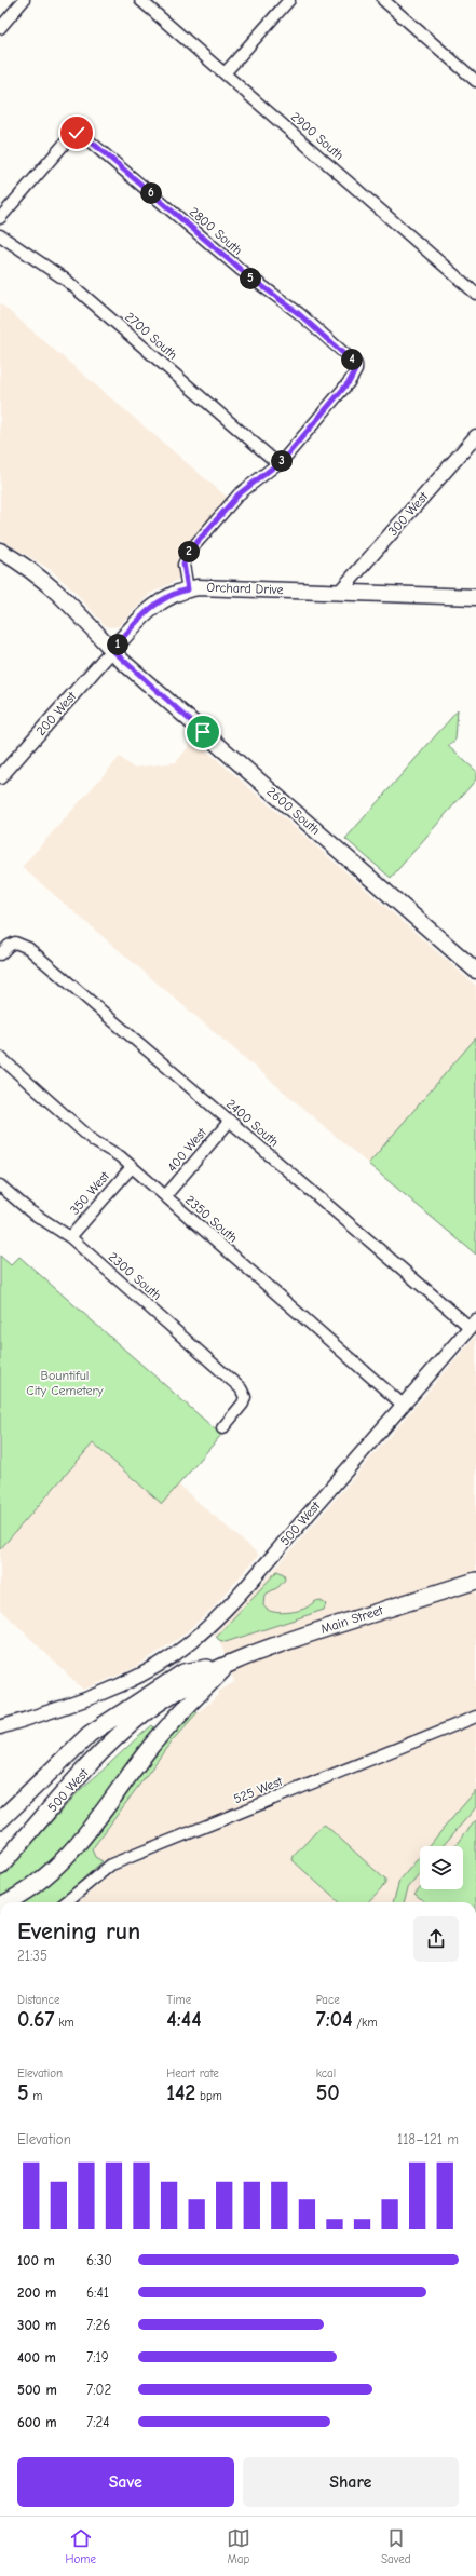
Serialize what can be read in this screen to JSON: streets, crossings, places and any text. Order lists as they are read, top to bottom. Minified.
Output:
{"streets":{"main road":["Orchard Drive","2600 South","500 West","Main Street"],"street":["2900 South","2800 South","2700 South","300 West","200 West","2400 South","400 West","350 West","2350 South","2300 South","525 West"]},"crossings":[["2800 South","2700 South"],["300 West","Orchard Drive"],["Orchard Drive","200 West"],["Orchard Drive","2600 South"],["200 West","2600 South"],["2400 South","400 West"],["2400 South","500 West"],["400 West","2350 South"],["350 West","2350 South"],["350 West","2300 South"],["2350 South","500 West"],["500 West","Main Street"]],"parks":["Bountiful City Cemetery"],"page":{"pins":["6","5","4","3","2","1"],"heading":["Evening run","21:35"],"stats":[["Distance","0.67 km"],["Time","4:44"],["Pace","7:04 /km"],["Elevation","5 m"],["Heart rate","142 bpm"],["kcal","50"]],"chart":["Elevation","118–121 m"],"list":[{"name":"100 m","note":"6:30"},{"name":"200 m","note":"6:41"},{"name":"300 m","note":"7:26"},{"name":"400 m","note":"7:19"},{"name":"500 m","note":"7:02"},{"name":"600 m","note":"7:24"}],"buttons":["Save","Share"],"tabs":["Home","Map","Saved"]}}
